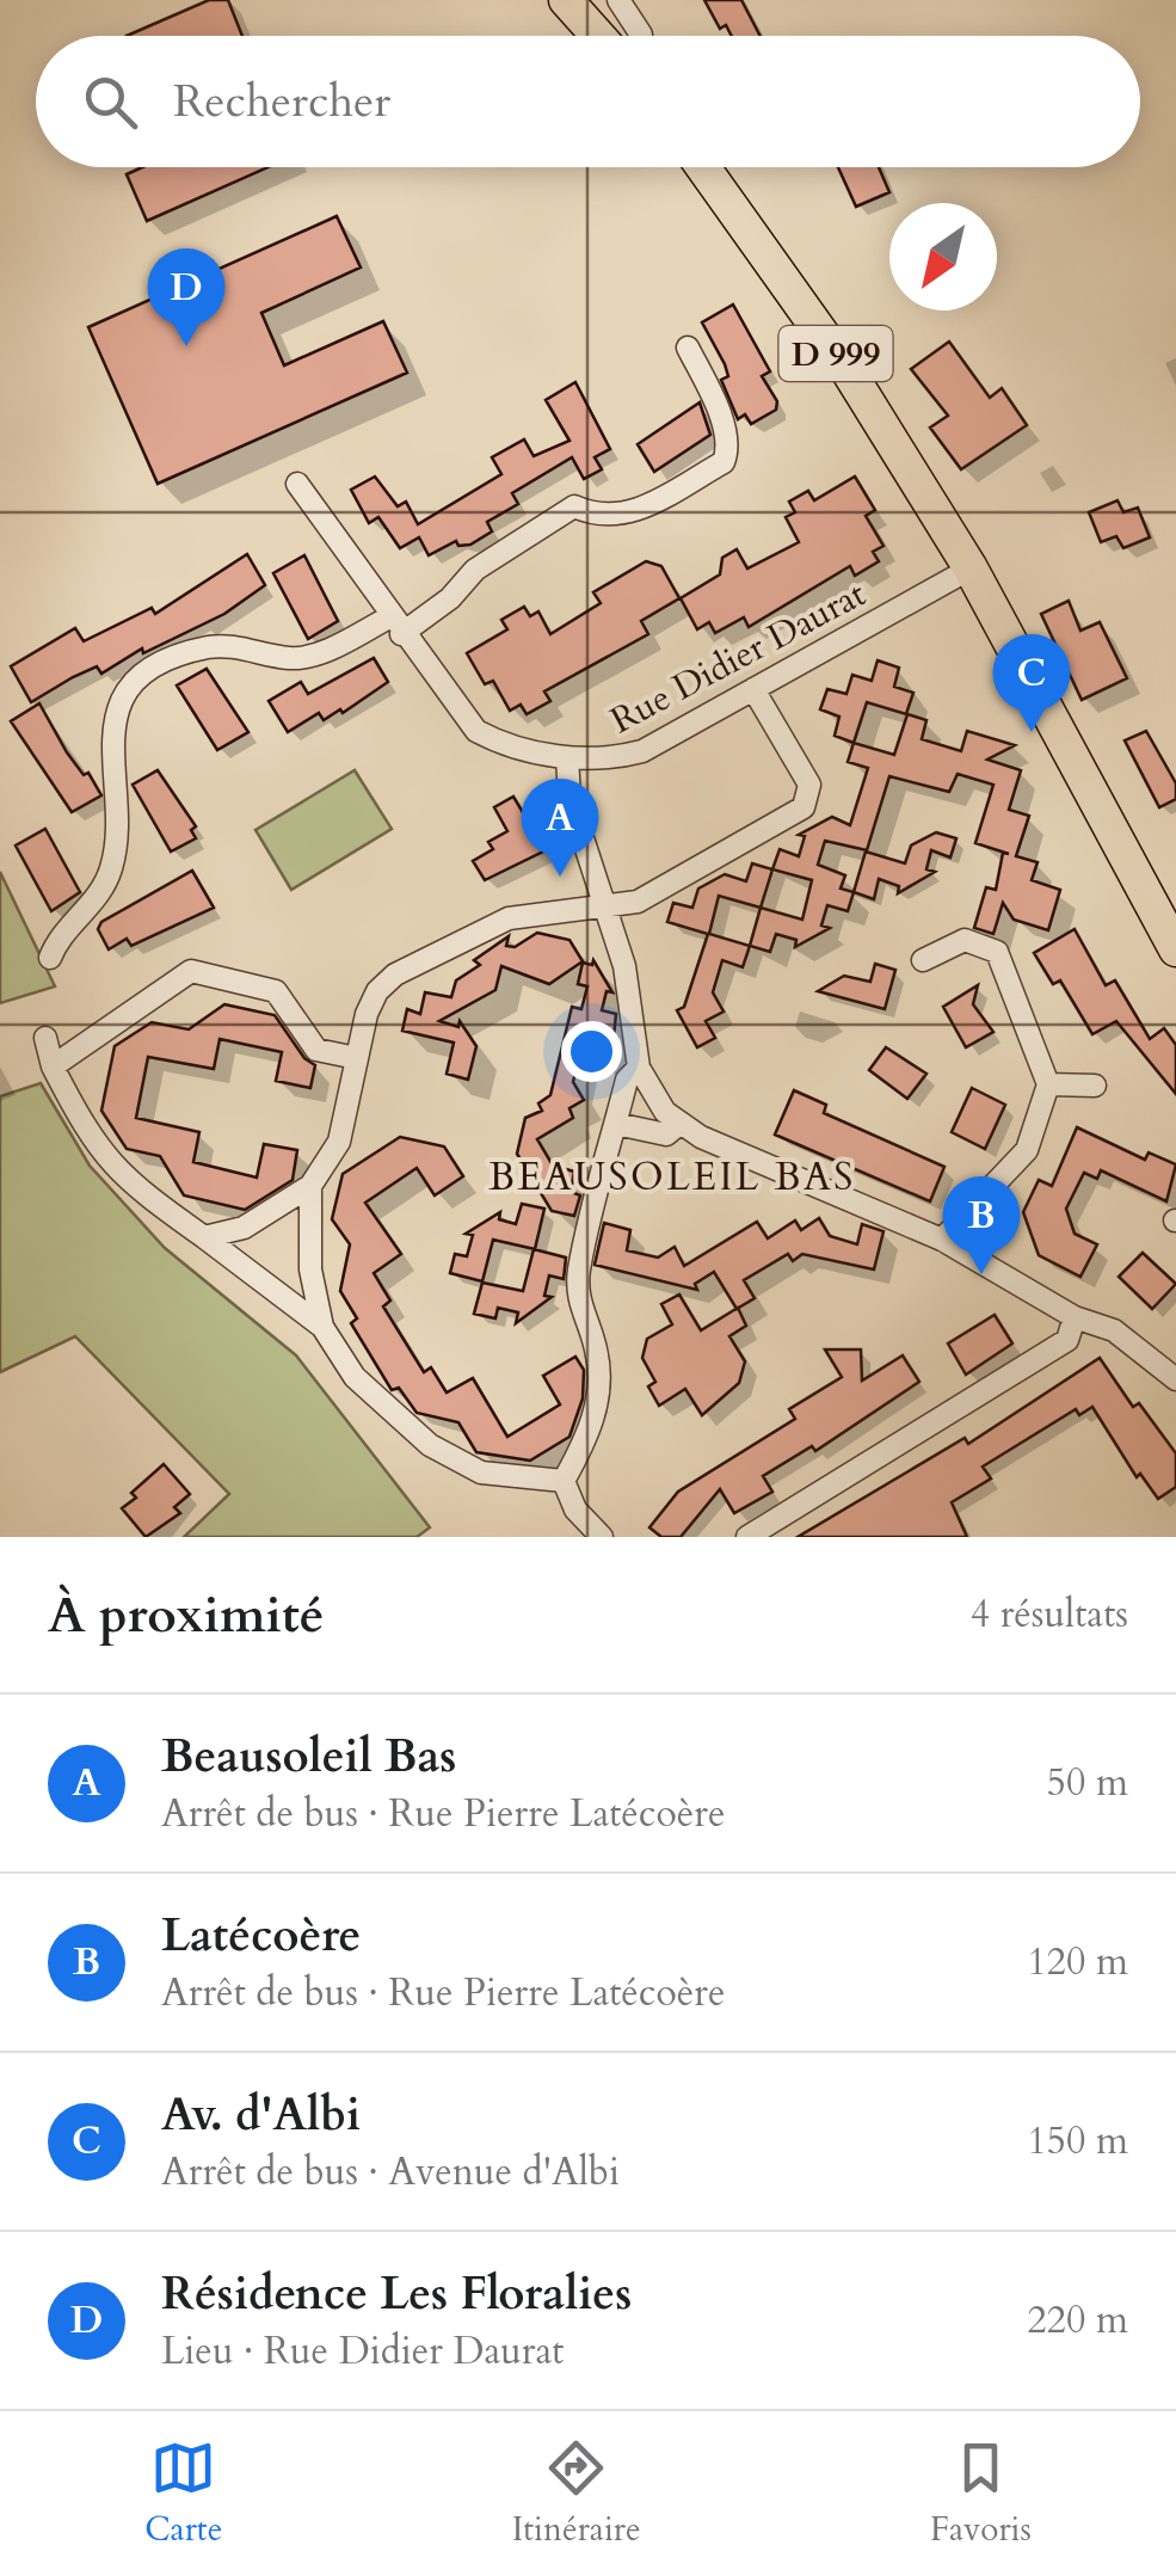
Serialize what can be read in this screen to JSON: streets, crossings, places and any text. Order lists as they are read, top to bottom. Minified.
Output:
{"streets":{"main road":["D 999"],"street":["Rue Didier Daurat"]},"crossings":[["D 999","Rue Didier Daurat"]],"districts":["BEAUSOLEIL BAS"],"north":"bottom left","page":{"search":"Rechercher","pins":["D","C","A","B"],"heading":["À proximité","4 résultats"],"list":[{"mark":"A","name":"Beausoleil Bas","note":"Arrêt de bus · Rue Pierre Latécoère","value":"50 m"},{"mark":"B","name":"Latécoère","note":"Arrêt de bus · Rue Pierre Latécoère","value":"120 m"},{"mark":"C","name":"Av. d'Albi","note":"Arrêt de bus · Avenue d'Albi","value":"150 m"},{"mark":"D","name":"Résidence Les Floralies","note":"Lieu · Rue Didier Daurat","value":"220 m"}],"nav":["Carte","Itinéraire","Favoris"]}}
